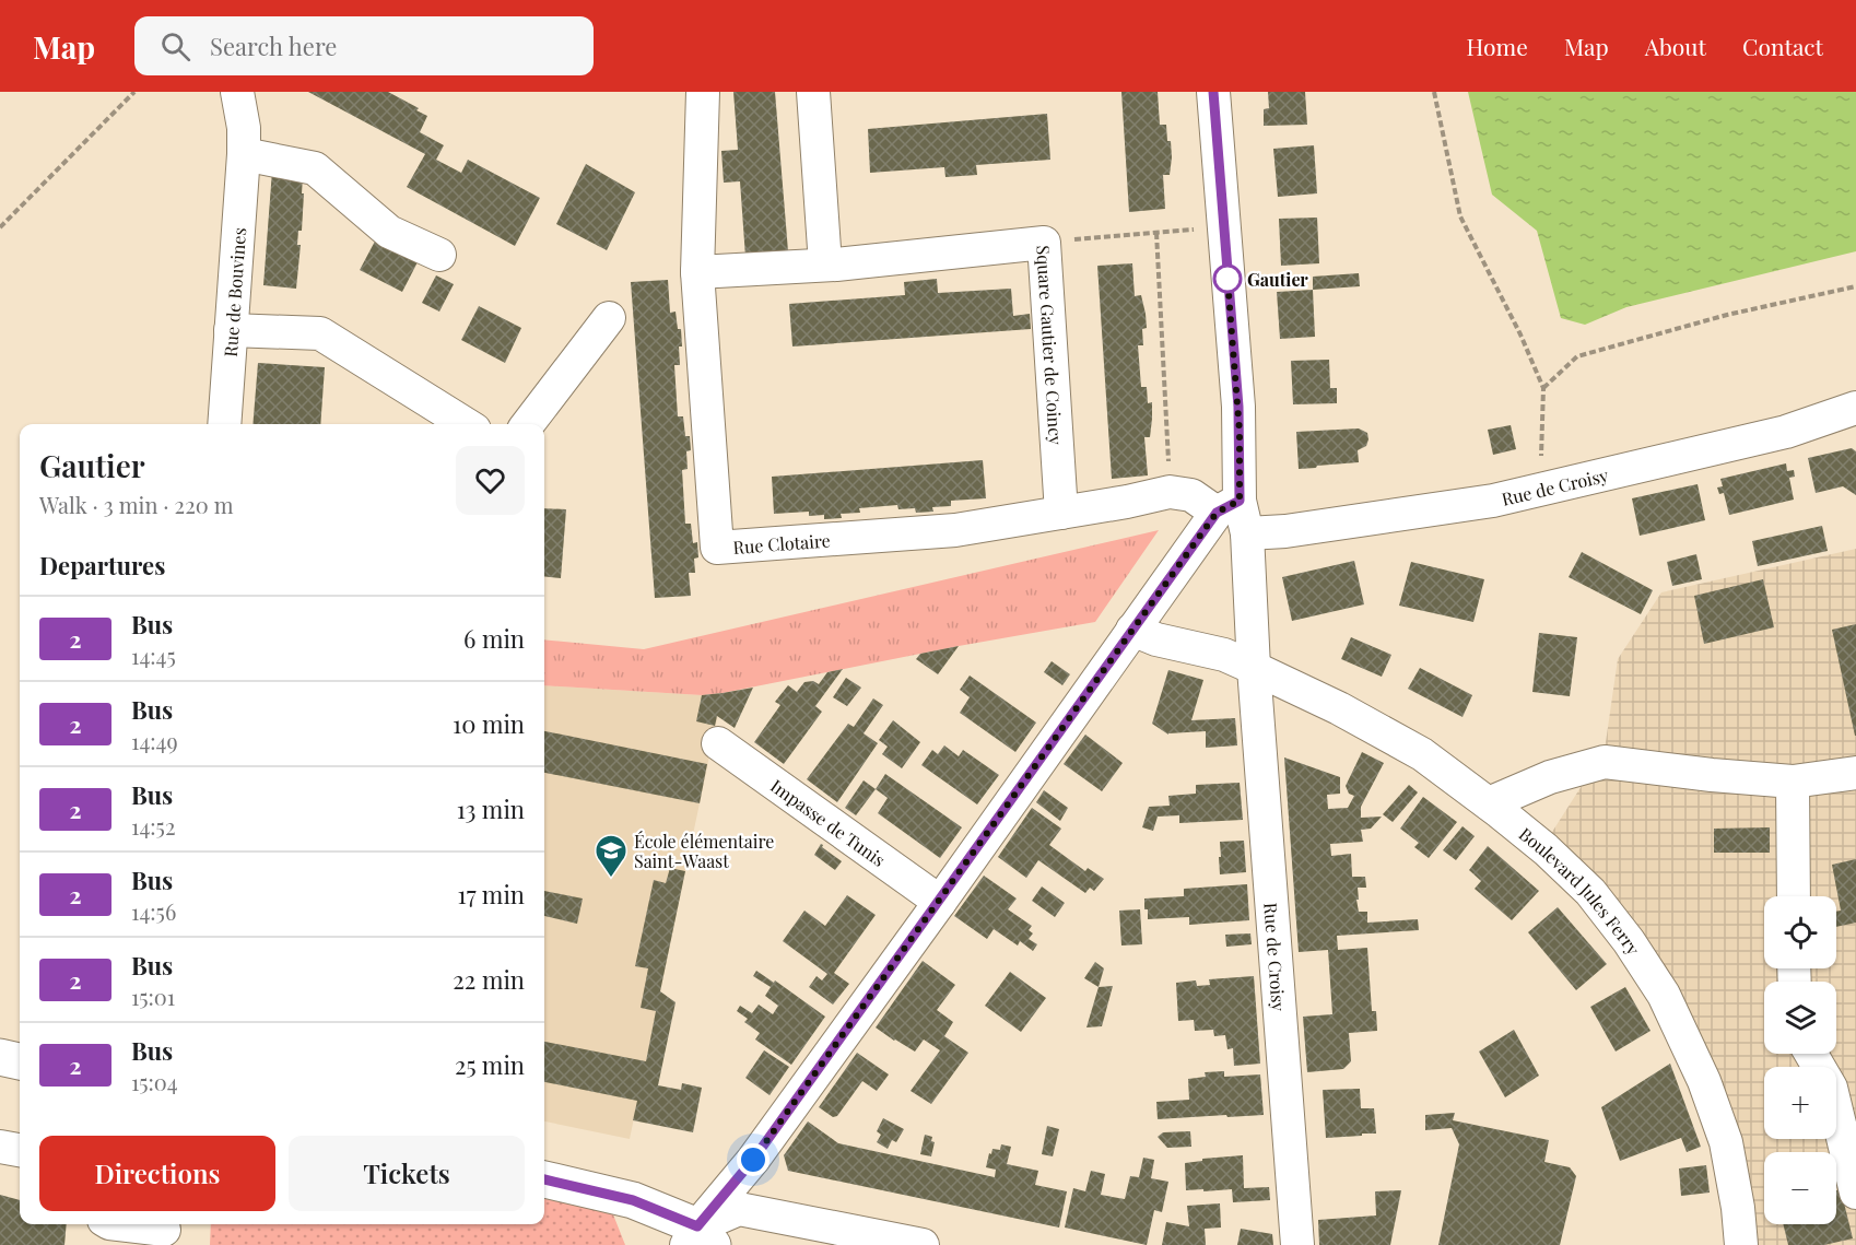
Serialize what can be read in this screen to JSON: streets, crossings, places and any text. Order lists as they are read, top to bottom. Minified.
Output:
{"streets":{"street":["Rue de Bouvines","Square Gautier de Coincy","Rue de Croisy","Rue Clotaire","Impasse de Tunis","Boulevard Jules Ferry"]},"crossings":[["Square Gautier de Coincy","Rue Clotaire"],["Rue de Croisy","Rue Clotaire"],["Rue de Croisy","Boulevard Jules Ferry"]],"places":{"other":["Gautier"],"school or university":["École élémentaire Saint-Waast"]},"lines":["bus line 2"],"page":{"header":"Map","search":"Search here","nav":["Home","Map","About","Contact"],"heading":[["Gautier","Walk · 3 min · 220 m"],"Departures"],"list":[{"mark":"2","name":"Bus","note":"14:45","value":"6 min"},{"mark":"2","name":"Bus","note":"14:49","value":"10 min"},{"mark":"2","name":"Bus","note":"14:52","value":"13 min"},{"mark":"2","name":"Bus","note":"14:56","value":"17 min"},{"mark":"2","name":"Bus","note":"15:01","value":"22 min"},{"mark":"2","name":"Bus","note":"15:04","value":"25 min"}],"map_buttons":["+","−"],"buttons":["Directions","Tickets"]}}
